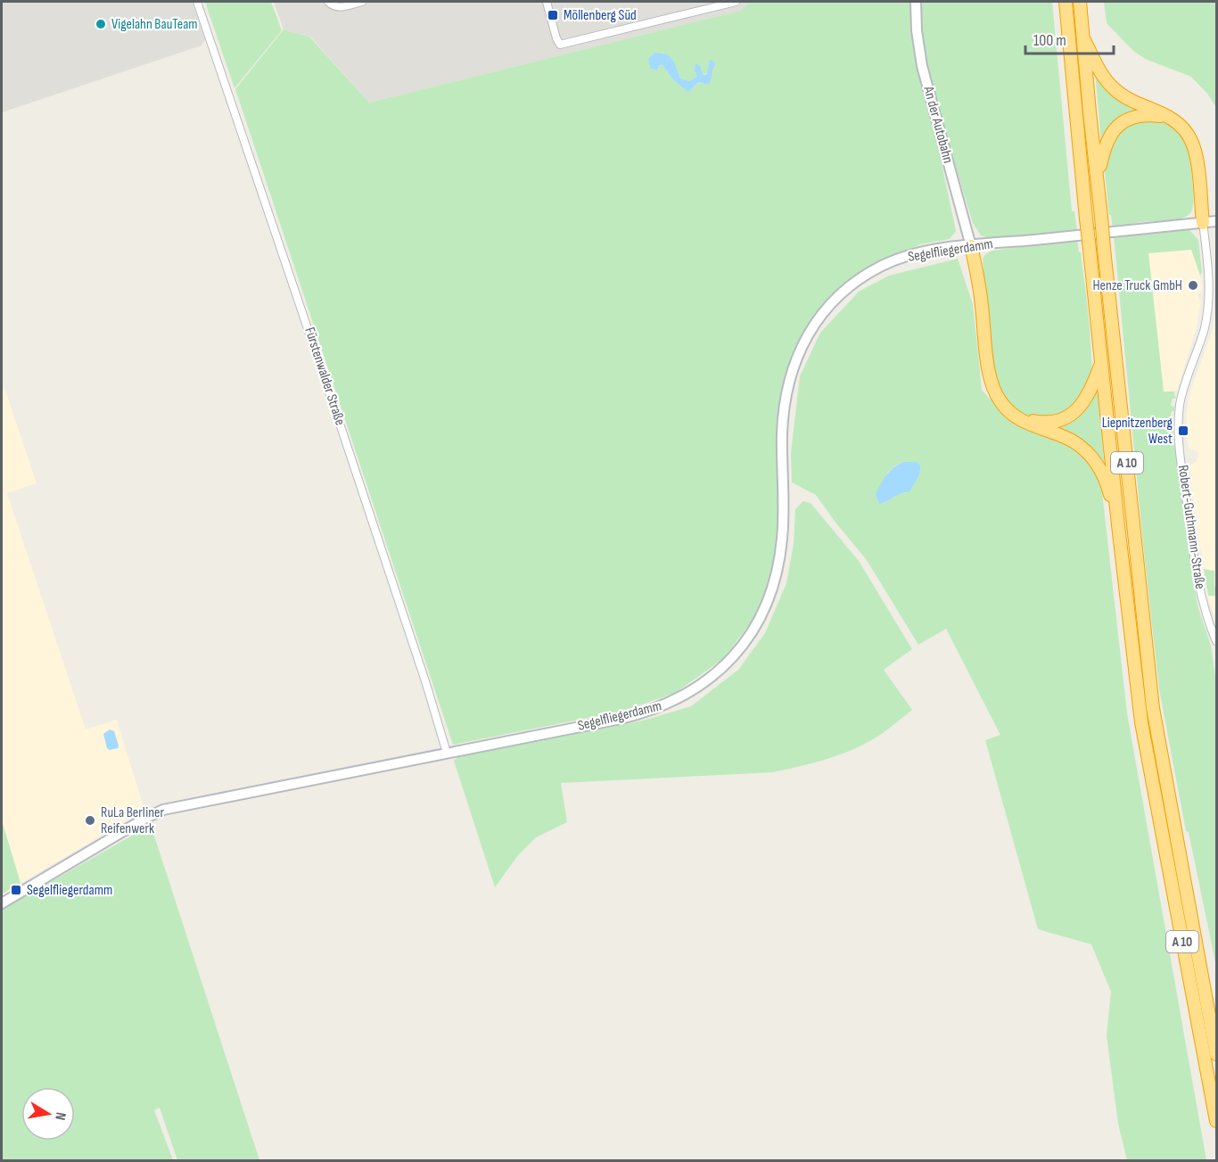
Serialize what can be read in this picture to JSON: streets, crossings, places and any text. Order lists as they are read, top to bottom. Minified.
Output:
{"streets":{"highway":["A 10"],"street":["An der Autobahn","Segelfliegerdamm","Fürstenwalder Straße","Robert-Guthmann-Straße"]},"crossings":[["An der Autobahn","Segelfliegerdamm"],["Segelfliegerdamm","Fürstenwalder Straße"],["Segelfliegerdamm","Robert-Guthmann-Straße"]],"places":{"transit":["Möllenberg Süd","Liepnitzenberg West","Segelfliegerdamm"],"other":["Vigelahn BauTeam","Henze Truck GmbH","RuLa Berliner Reifenwerk"]},"scale_bar":"100 m","north":"right"}
